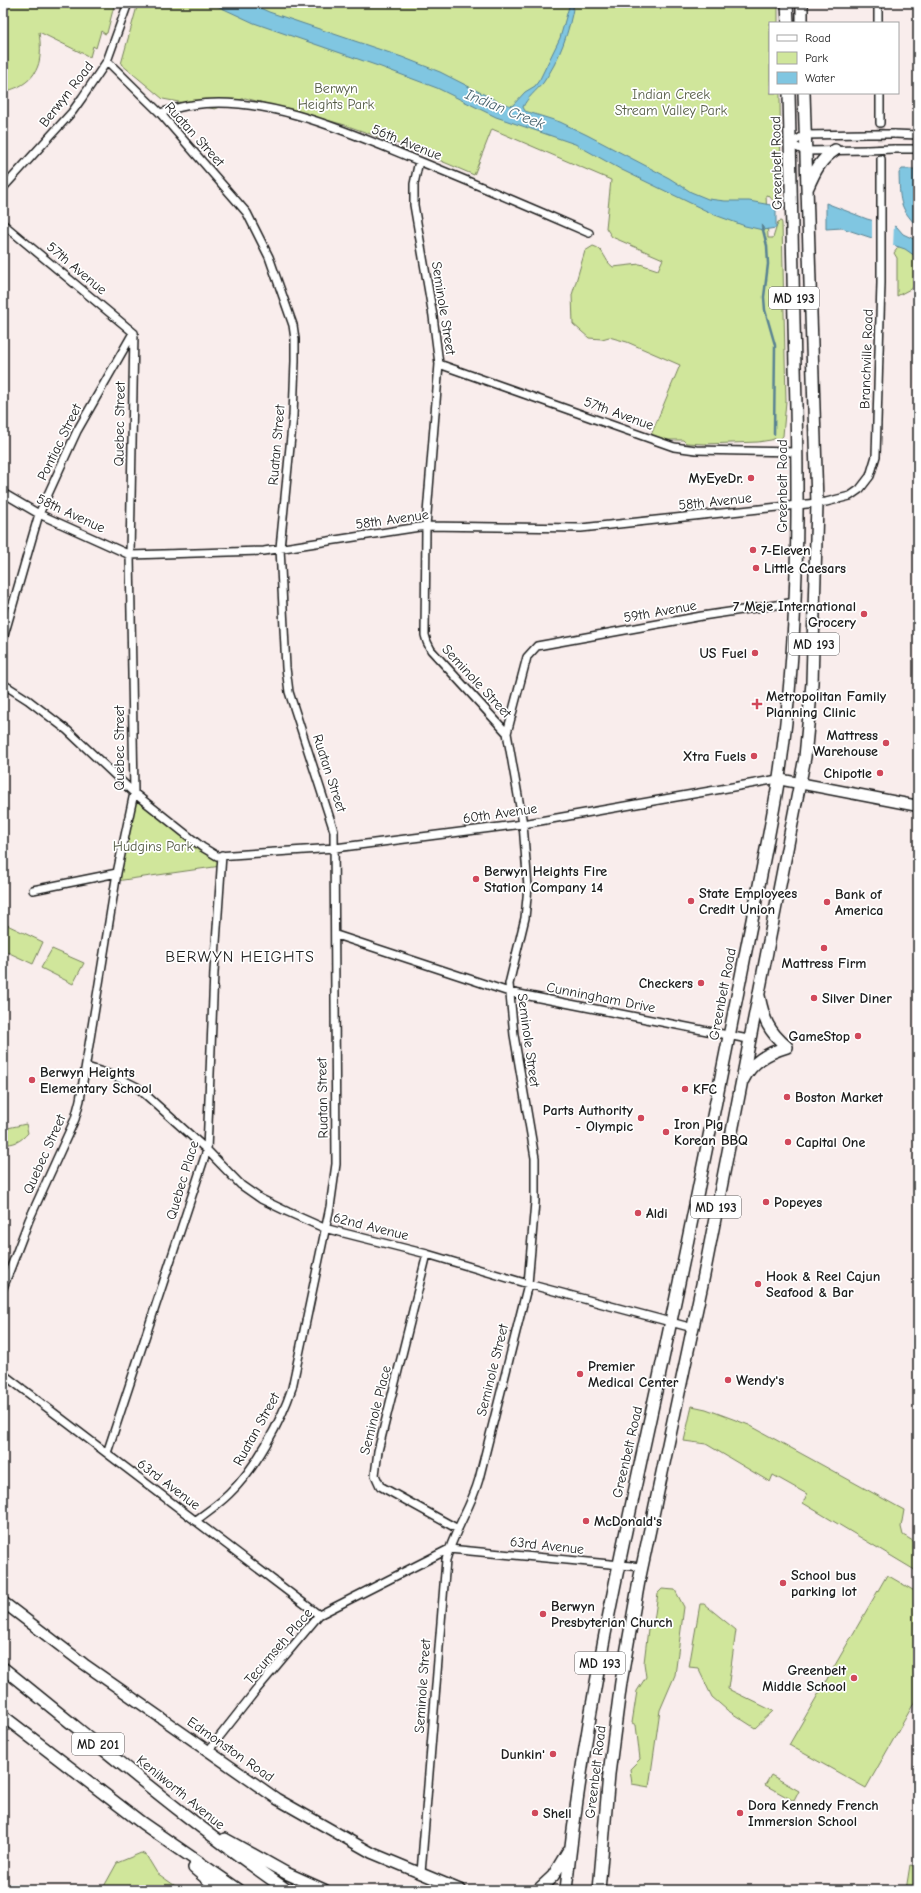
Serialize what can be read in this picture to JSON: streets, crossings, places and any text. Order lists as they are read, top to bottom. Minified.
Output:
{"streets":{"main road":["Greenbelt Road","MD 193","MD 201","Kenilworth Avenue"],"street":["Berwyn Road","Ruatan Street","56th Avenue","57th Avenue","Seminole Street","Branchville Road","Quebec Street","Pontiac Street","58th Avenue","59th Avenue","60th Avenue","Cunningham Drive","Quebec Place","62nd Avenue","Seminole Place","63rd Avenue","Tecumseh Place","Edmonston Road"]},"crossings":[["Berwyn Road","Ruatan Street"],["Ruatan Street","56th Avenue"],["Ruatan Street","58th Avenue"],["Ruatan Street","60th Avenue"],["Ruatan Street","Cunningham Drive"],["Ruatan Street","62nd Avenue"],["Ruatan Street","63rd Avenue"],["56th Avenue","Seminole Street"],["Greenbelt Road","57th Avenue"],["Greenbelt Road","Branchville Road"],["Greenbelt Road","58th Avenue"],["Greenbelt Road","59th Avenue"],["Greenbelt Road","60th Avenue"],["Greenbelt Road","Cunningham Drive"],["Greenbelt Road","62nd Avenue"],["Greenbelt Road","63rd Avenue"],["57th Avenue","Seminole Street"],["57th Avenue","Quebec Street"],["57th Avenue","Pontiac Street"],["Seminole Street","58th Avenue"],["Seminole Street","59th Avenue"],["Seminole Street","60th Avenue"],["Seminole Street","Cunningham Drive"],["Seminole Street","62nd Avenue"],["Seminole Street","Seminole Place"],["Seminole Street","63rd Avenue"],["Seminole Street","Tecumseh Place"],["Seminole Street","Edmonston Road"],["Branchville Road","58th Avenue"],["Quebec Street","Pontiac Street"],["Quebec Street","58th Avenue"],["Quebec Street","62nd Avenue"],["Pontiac Street","58th Avenue"],["60th Avenue","Quebec Place"],["Quebec Place","62nd Avenue"],["Quebec Place","63rd Avenue"],["62nd Avenue","Seminole Place"],["63rd Avenue","Tecumseh Place"],["Tecumseh Place","Edmonston Road"]],"districts":["BERWYN HEIGHTS"],"water":["Indian Creek"],"parks":["Berwyn Heights Park","Indian Creek Stream Valley Park","Hudgins Park"],"places":{"other":["MyEyeDr.","7-Eleven","Little Caesars","7 Meje International Grocery","US Fuel","Mattress Warehouse","Xtra Fuels","Chipotle","Berwyn Heights Fire Station Company 14","State Employees Credit Union","Bank of America","Mattress Firm","Checkers","Silver Diner","GameStop","Berwyn Heights Elementary School","KFC","Boston Market","Parts Authority - Olympic","Iron Pig Korean BBQ","Capital One","Popeyes","Aldi","Hook & Reel Cajun Seafood & Bar","Premier Medical Center","Wendy's","McDonald's","School bus parking lot","Berwyn Presbyterian Church","Greenbelt Middle School","Dunkin'","Shell","Dora Kennedy French Immersion School"],"health":["Metropolitan Family Planning Clinic"]},"legend":["Road","Park","Water"]}
